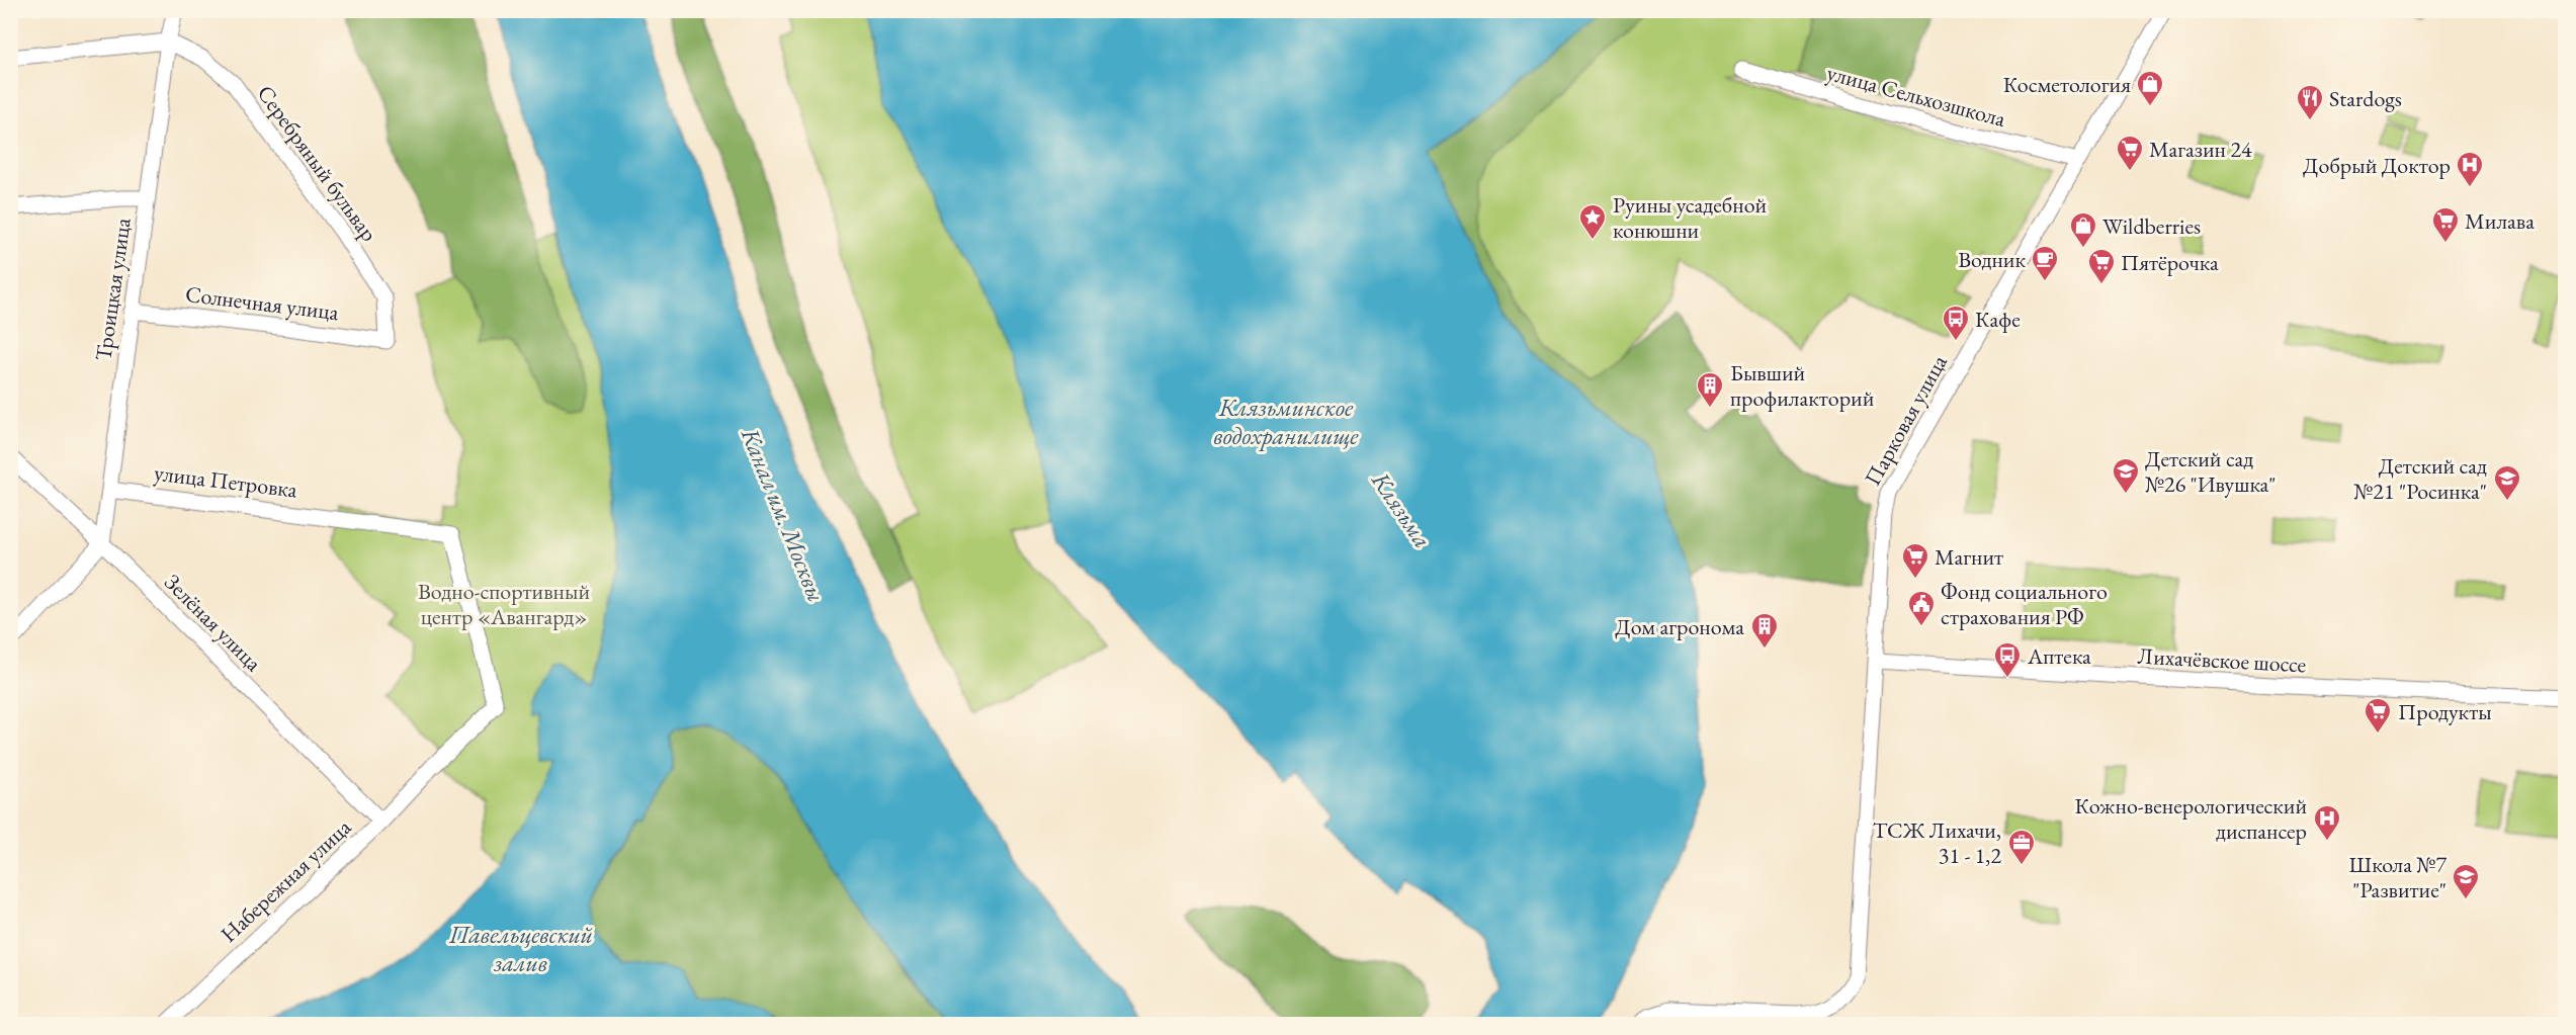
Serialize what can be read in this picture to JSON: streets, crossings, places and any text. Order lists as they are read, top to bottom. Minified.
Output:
{"streets":{"street":["улица Сельхозшкола","Серебряный бульвар","Троицкая улица","Солнечная улица","Парковая улица","улица Петровка","Зелёная улица","Лихачёвское шоссе","Набережная улица"]},"crossings":[["улица Сельхозшкола","Парковая улица"],["Серебряный бульвар","Троицкая улица"],["Серебряный бульвар","Солнечная улица"],["Троицкая улица","Солнечная улица"],["Троицкая улица","улица Петровка"],["Троицкая улица","Зелёная улица"],["Парковая улица","Лихачёвское шоссе"],["улица Петровка","Набережная улица"],["Зелёная улица","Набережная улица"]],"water":["Клязьминское водохранилище","Клязьма","Канал им. Москвы","Павельцевский залив"],"parks":["Водно-спортивный центр «Авангард»"],"places":{"shop":["Косметология","Wildberries"],"restaurant":["Stardogs"],"supermarket":["Магазин 24","Милава","Пятёрочка","Магнит","Продукты"],"hospital":["Добрый Доктор","Кожно-венерологический диспансер"],"place":["Руины усадебной конюшни"],"cafe":["Водник"],"bus stop":["Кафе","Аптека"],"building":["Бывший профилакторий","Дом агронома"],"school or university":["Детский сад №26 \"Ивушка\"","Детский сад №21 \"Росинка\"","Школа №7 \"Развитие\""],"public building":["Фонд социального страхования РФ"],"office":["ТСЖ Лихачи, 31 - 1,2"]}}
